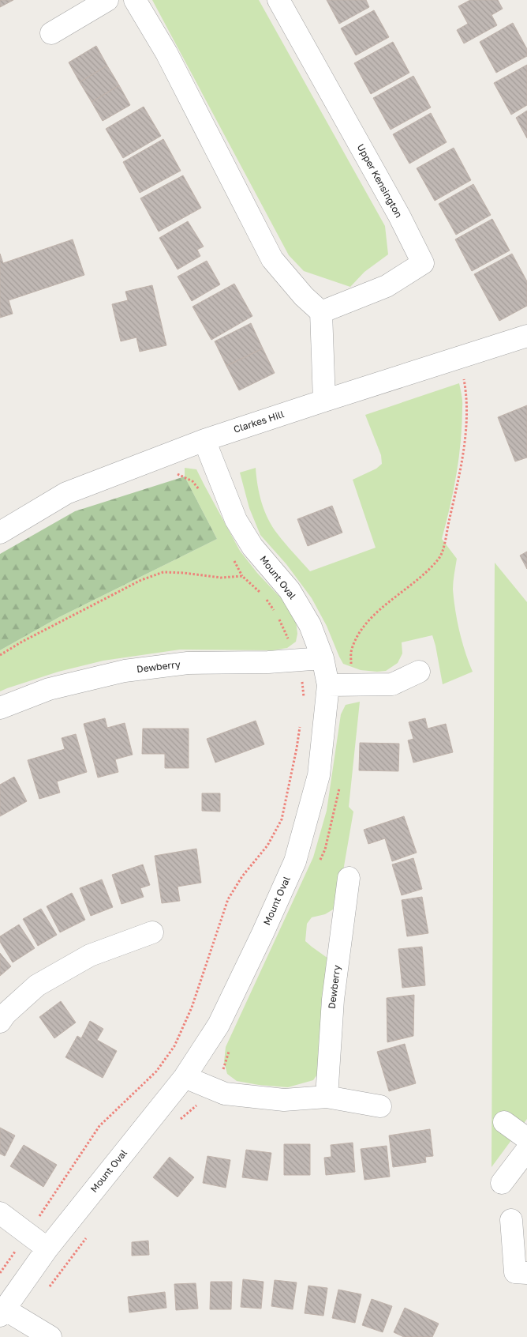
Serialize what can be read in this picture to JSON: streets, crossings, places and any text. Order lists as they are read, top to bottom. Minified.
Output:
{"streets":{"street":["Upper Kensington","Clarkes Hill","Mount Oval","Dewberry"]},"crossings":[["Clarkes Hill","Mount Oval"],["Mount Oval","Dewberry"]]}
